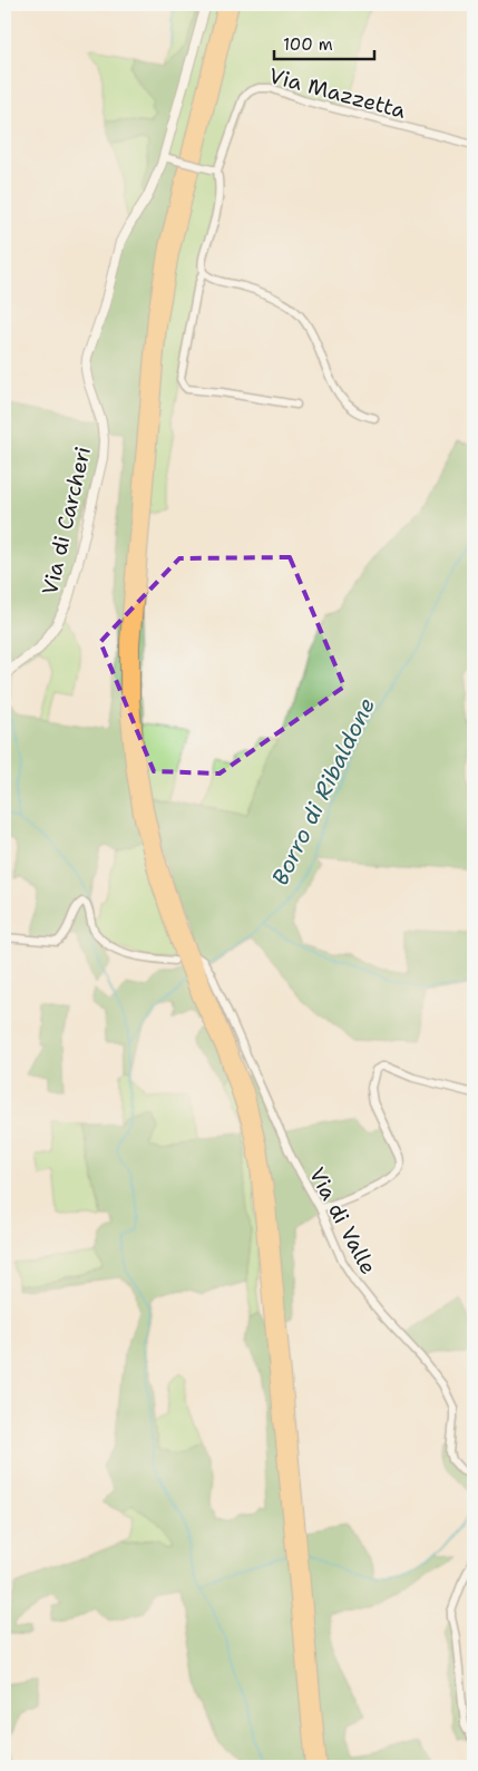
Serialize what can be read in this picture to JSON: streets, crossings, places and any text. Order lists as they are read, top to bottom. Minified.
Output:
{"streets":{"street":["Via Mazzetta","Via di Carcheri","Via di Valle"]},"water":["Borro di Ribaldone"],"scale_bar":"100 m"}
